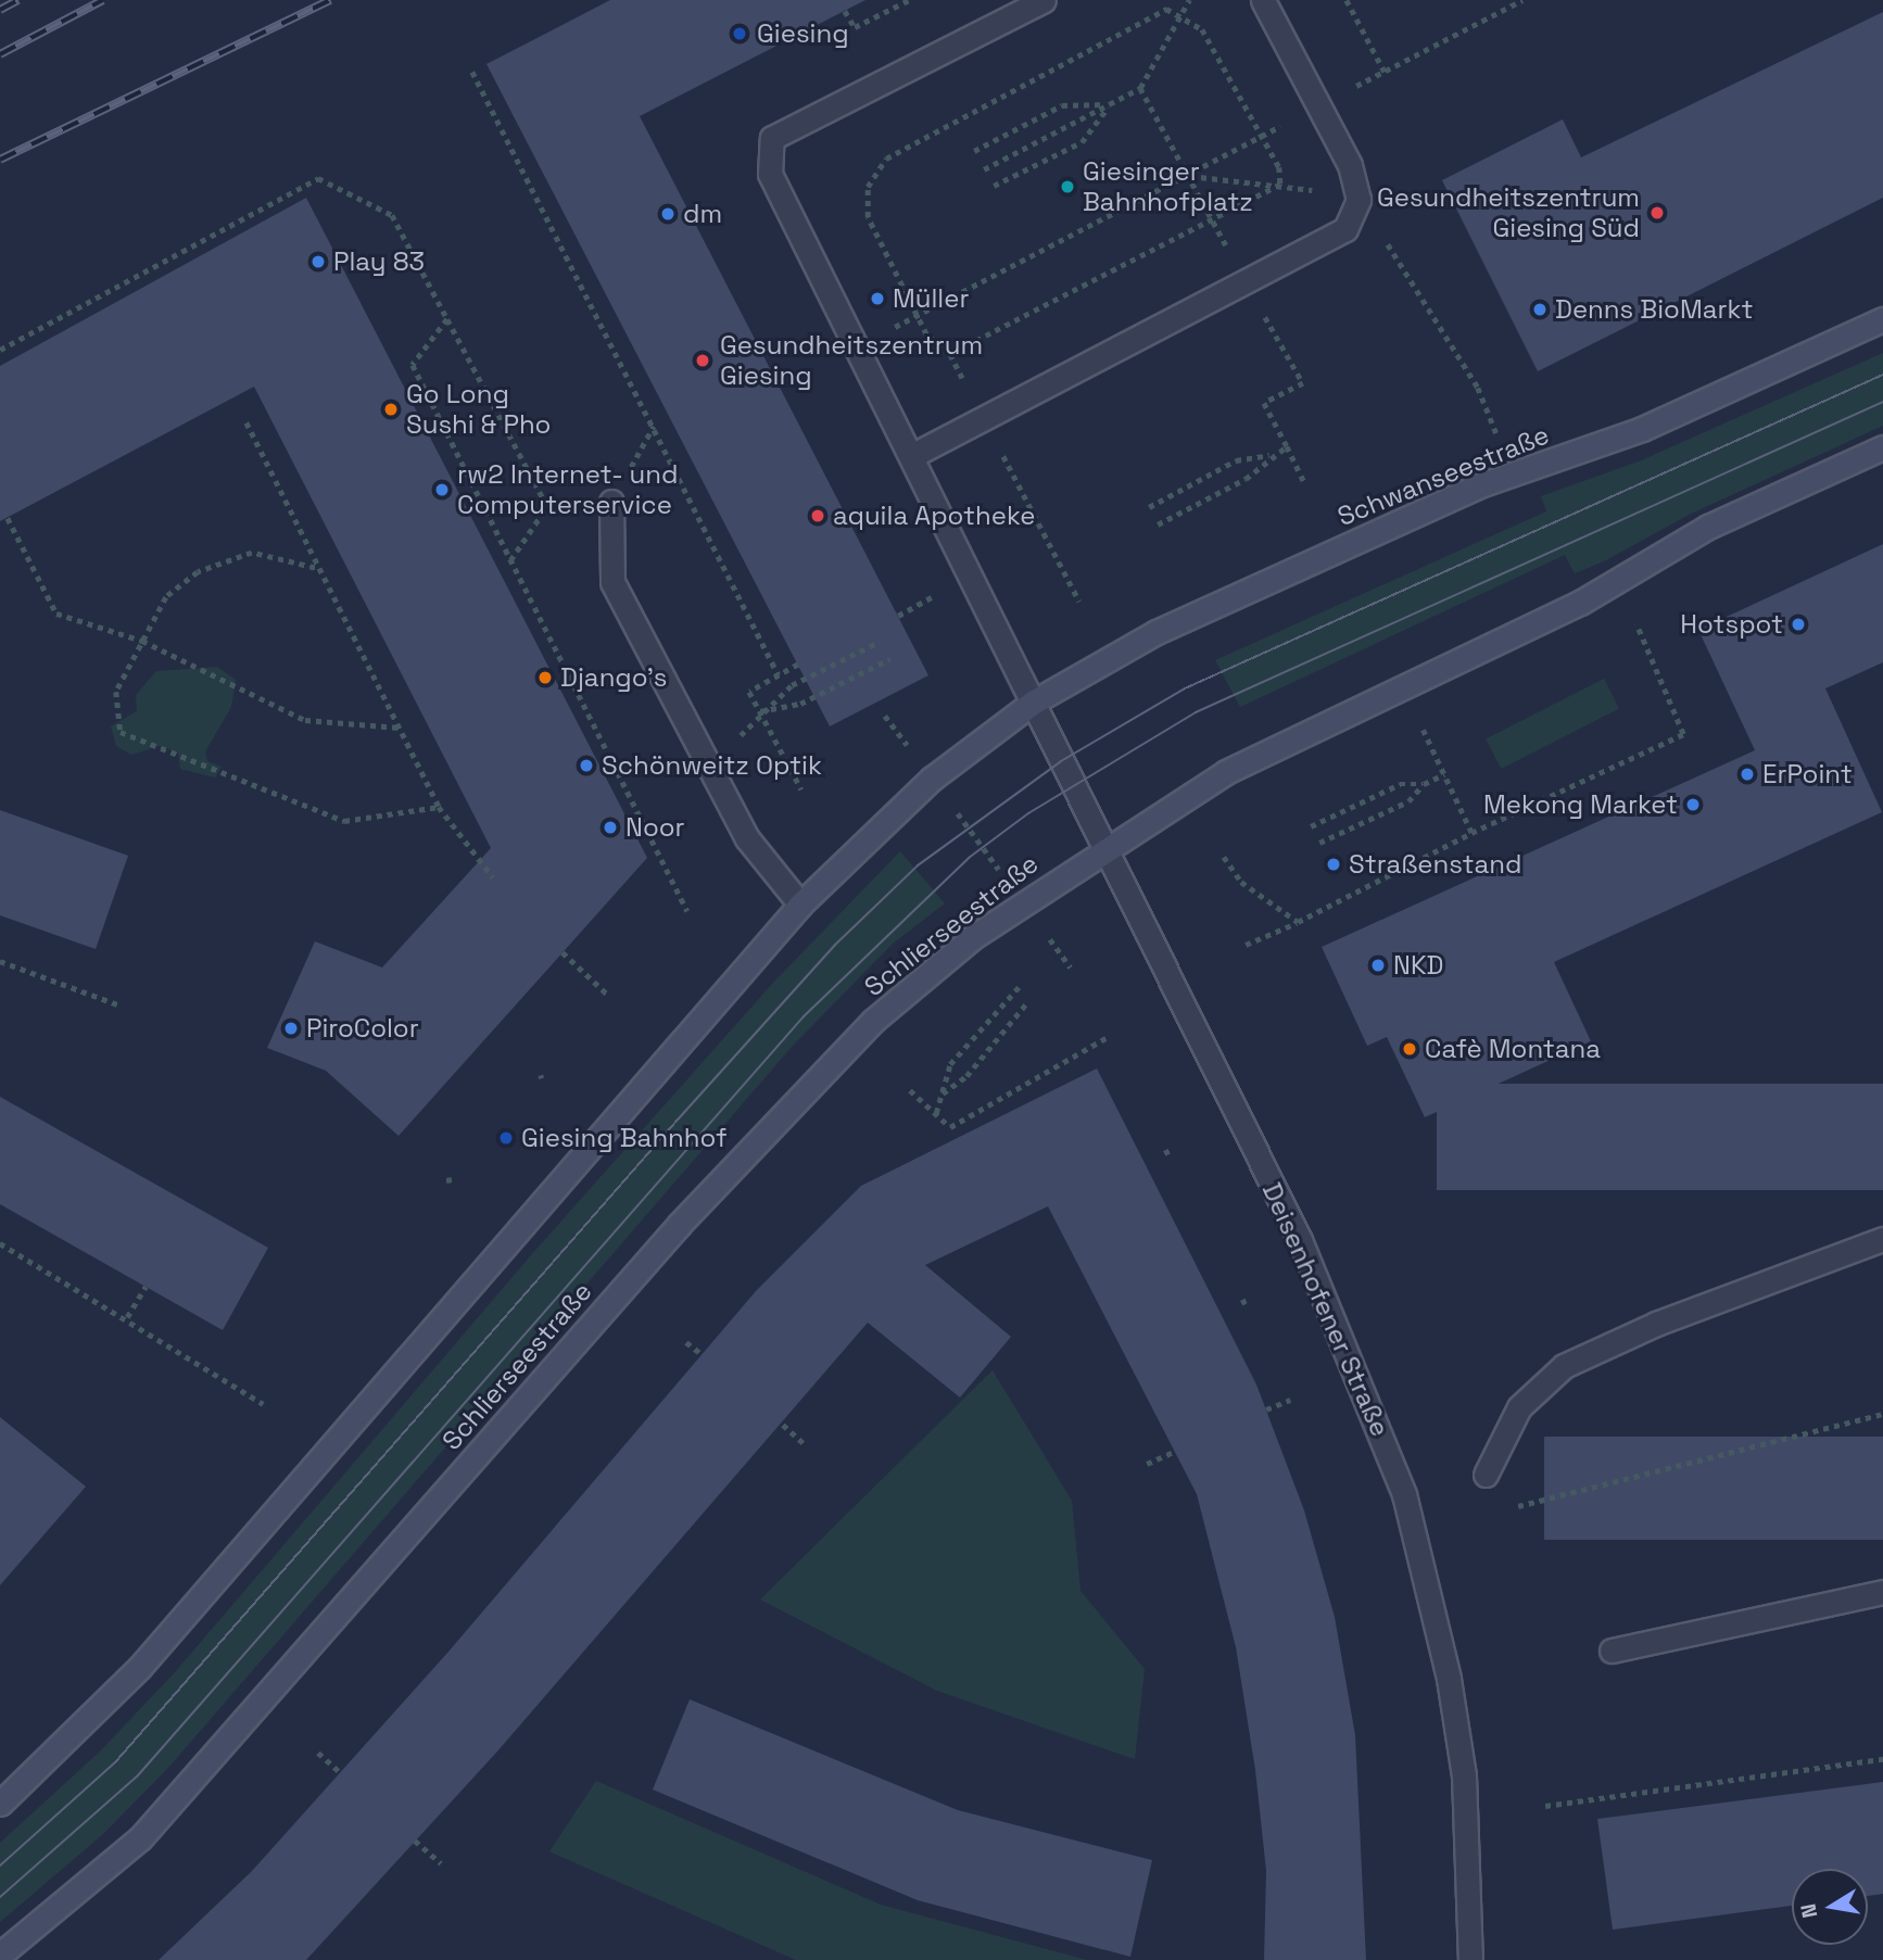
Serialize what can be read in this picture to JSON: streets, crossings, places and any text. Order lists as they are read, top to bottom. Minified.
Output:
{"streets":{"main road":["Schwanseestraße","Schlierseestraße"],"street":["Deisenhofener Straße"]},"crossings":[["Schwanseestraße","Deisenhofener Straße"],["Schlierseestraße","Deisenhofener Straße"]],"places":["Giesing","Giesinger Bahnhofplatz","Gesundheitszentrum Giesing Süd","dm","Play 83","Müller","Denns BioMarkt","Gesundheitszentrum Giesing","Go Long Sushi & Pho","rw2 Internet- und Computerservice","aquila Apotheke","Hotspot","Django's","Schönweitz Optik","ErPoint","Mekong Market","Noor","Straßenstand","NKD","PiroColor","Cafè Montana","Giesing Bahnhof"],"north":"left"}
